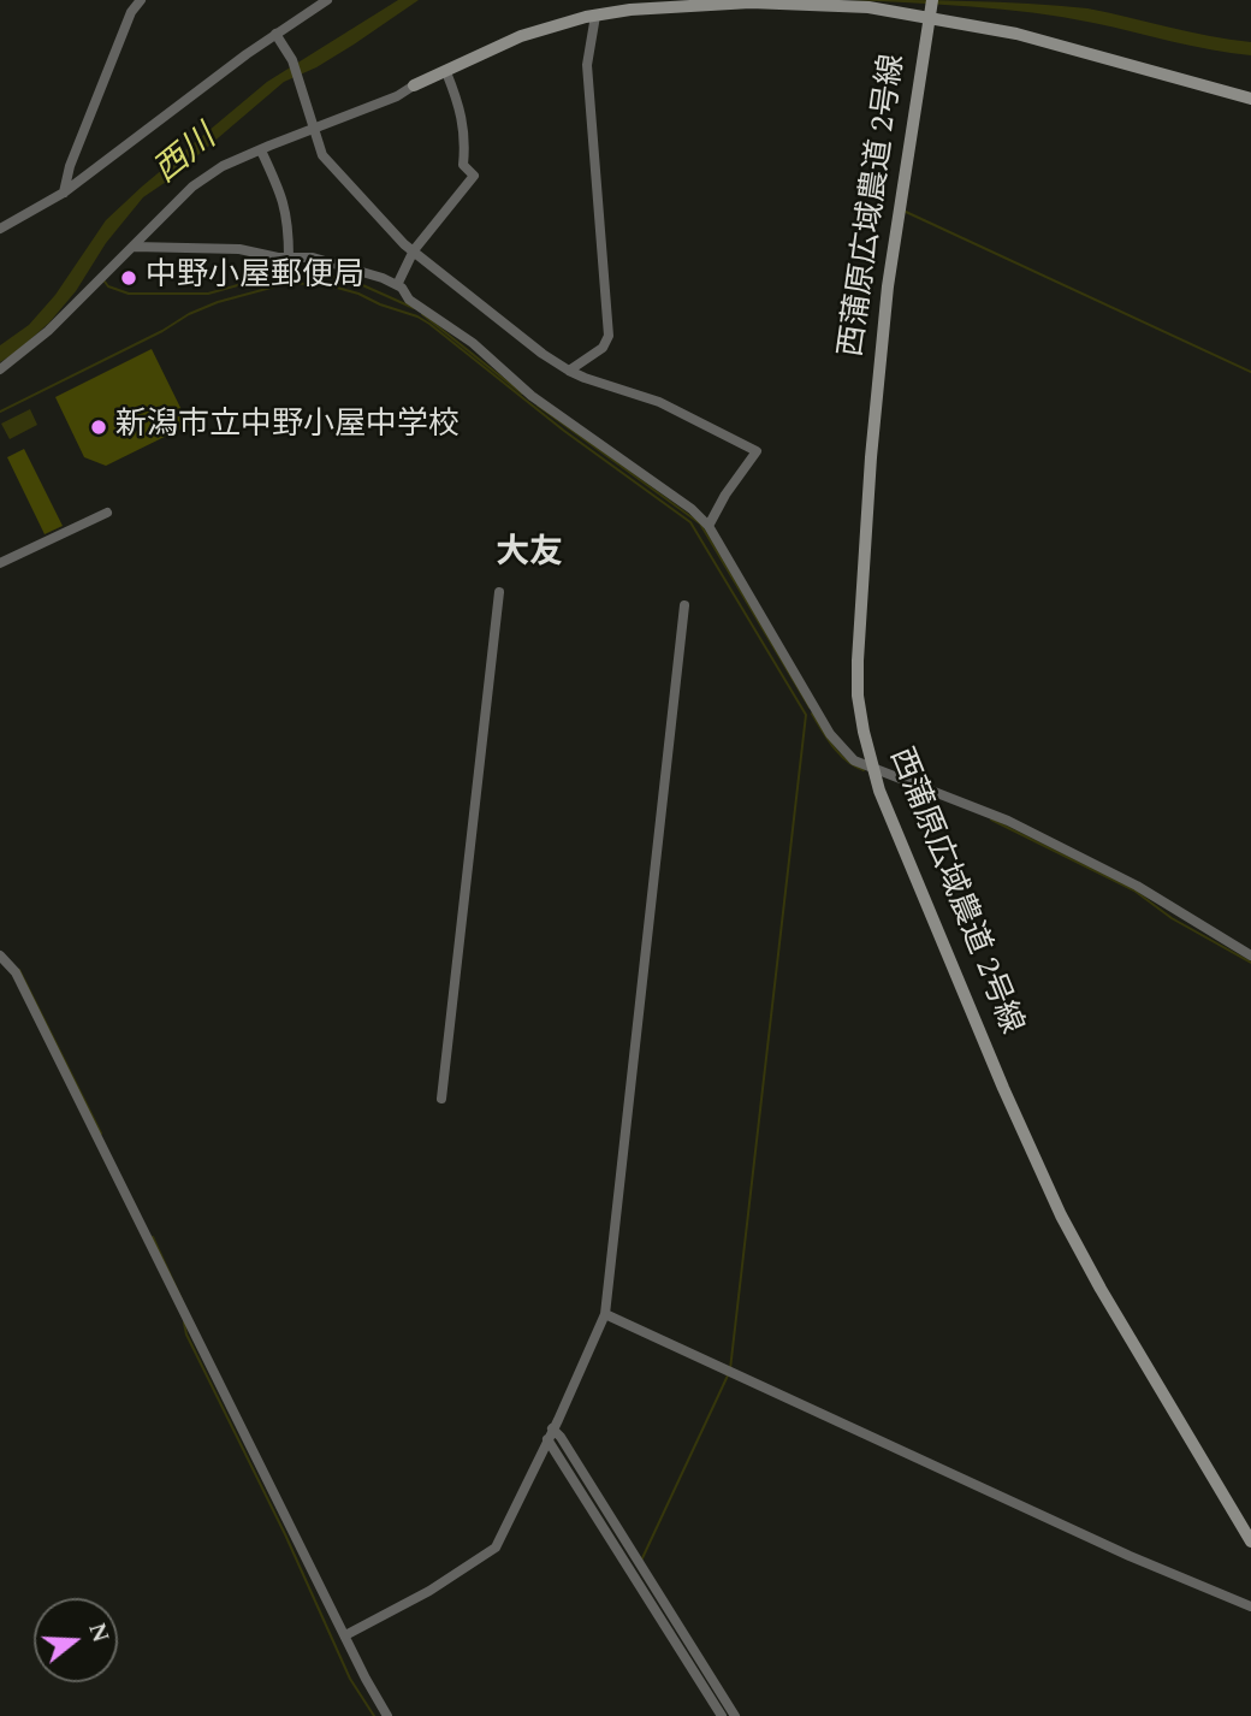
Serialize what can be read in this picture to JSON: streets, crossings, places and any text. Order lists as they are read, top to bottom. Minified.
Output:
{"streets":{"street":["西蒲原広域農道 2号線"]},"districts":["大友"],"water":["西川"],"places":["中野小屋郵便局","新潟市立中野小屋中学校"],"north":"right"}
